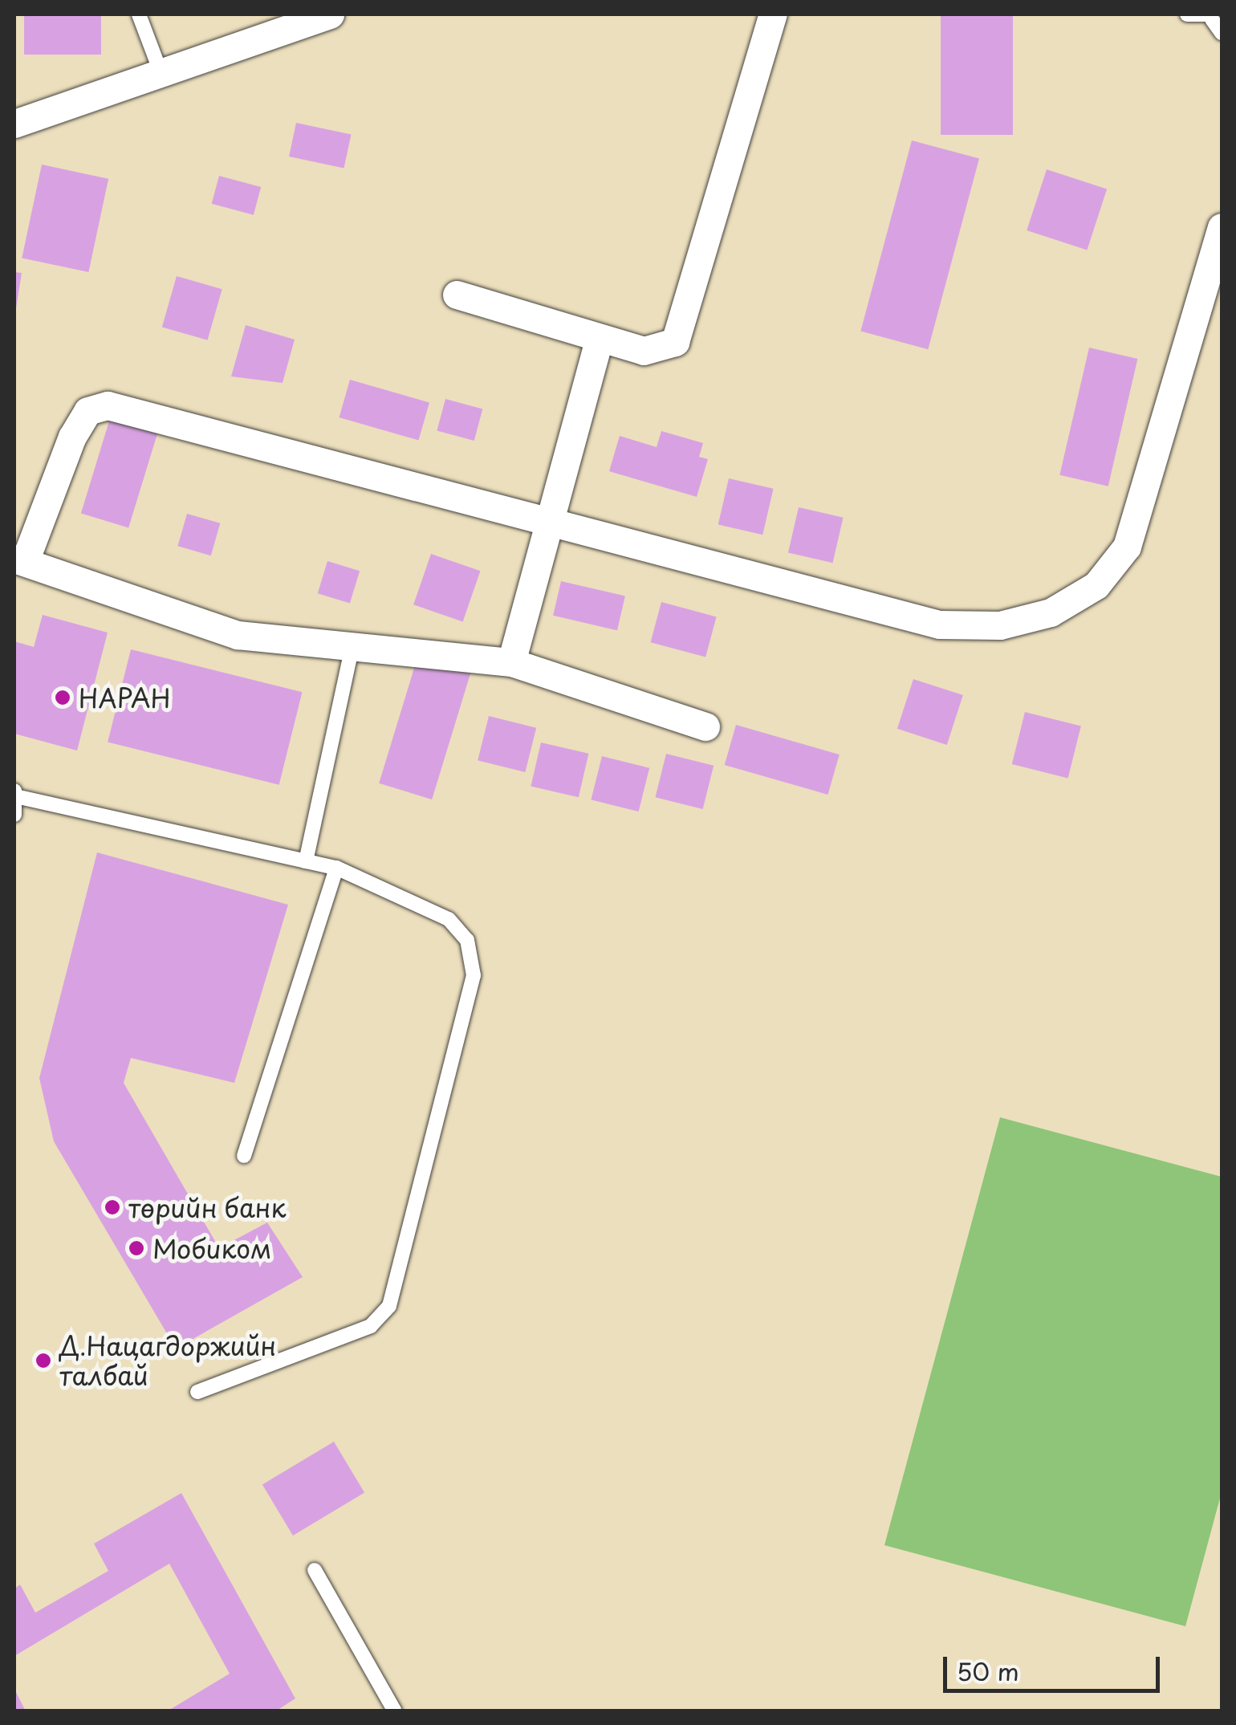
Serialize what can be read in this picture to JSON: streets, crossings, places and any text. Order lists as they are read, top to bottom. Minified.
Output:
{"places":["НАРАН","төрийн банк","Мобиком","Д.Нацагдоржийн талбай"],"scale_bar":"50 m"}
